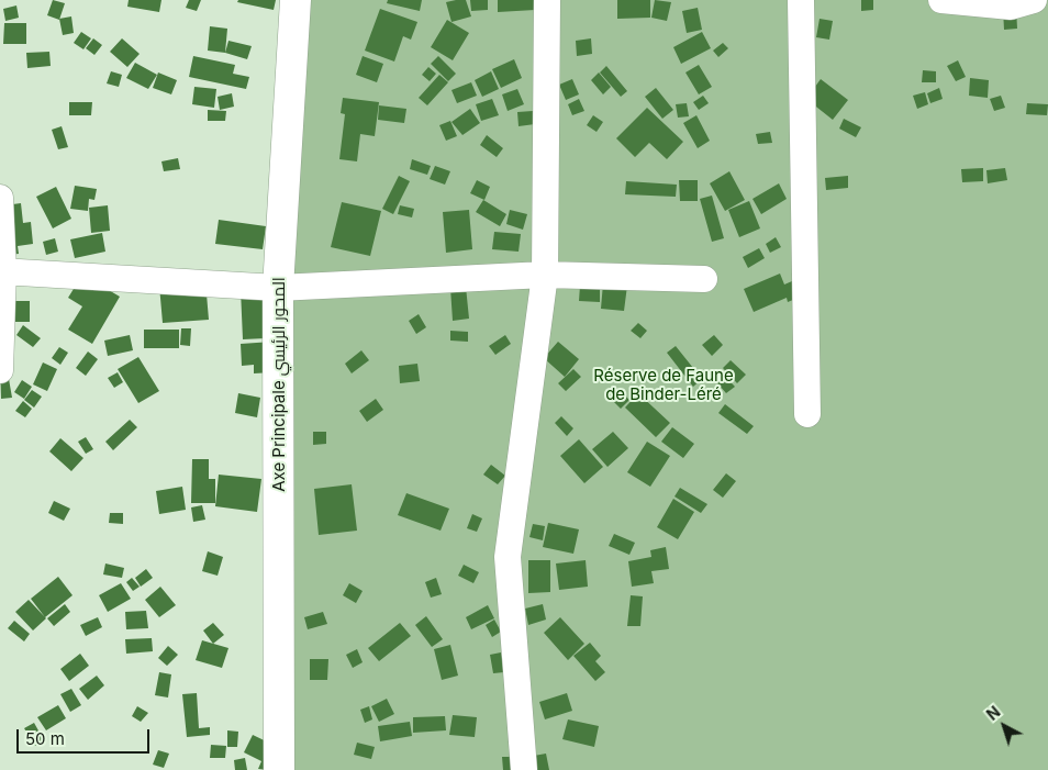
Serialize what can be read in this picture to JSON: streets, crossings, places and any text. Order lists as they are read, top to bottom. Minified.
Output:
{"streets":{"main road":["Axe Principale المحور الرئيسي"]},"parks":["Réserve de Faune de Binder-Léré"],"scale_bar":"50 m","north":"top left"}
